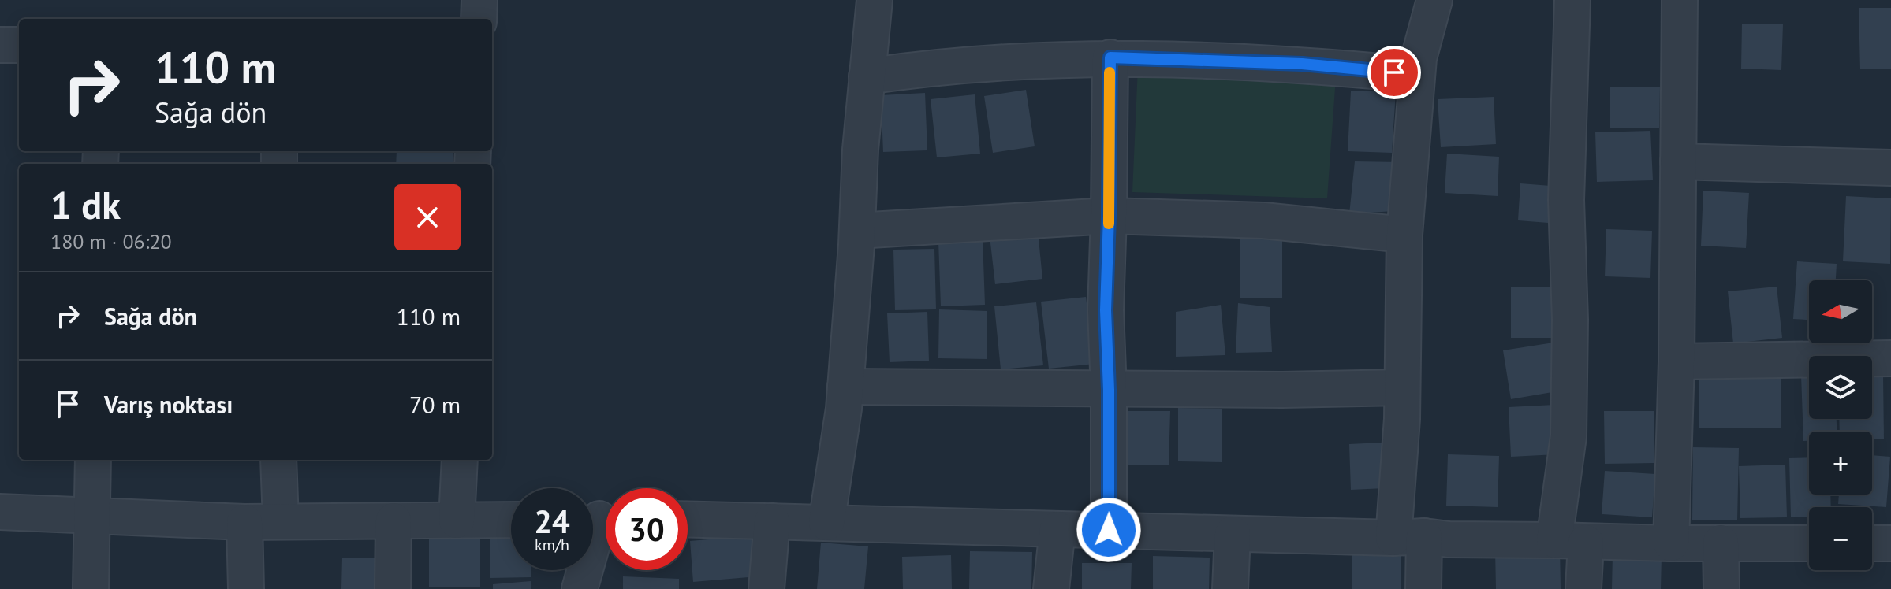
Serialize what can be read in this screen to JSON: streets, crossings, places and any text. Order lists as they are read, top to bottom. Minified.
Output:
{"north":"left","page":{"turn":["110 m","Sağa dön"],"heading":["1 dk","180 m · 06:20"],"list":[{"name":"Sağa dön","value":"110 m"},{"name":"Varış noktası","value":"70 m"}],"map_buttons":["+","−"],"speed":"24 km/h","limit":"30"}}
